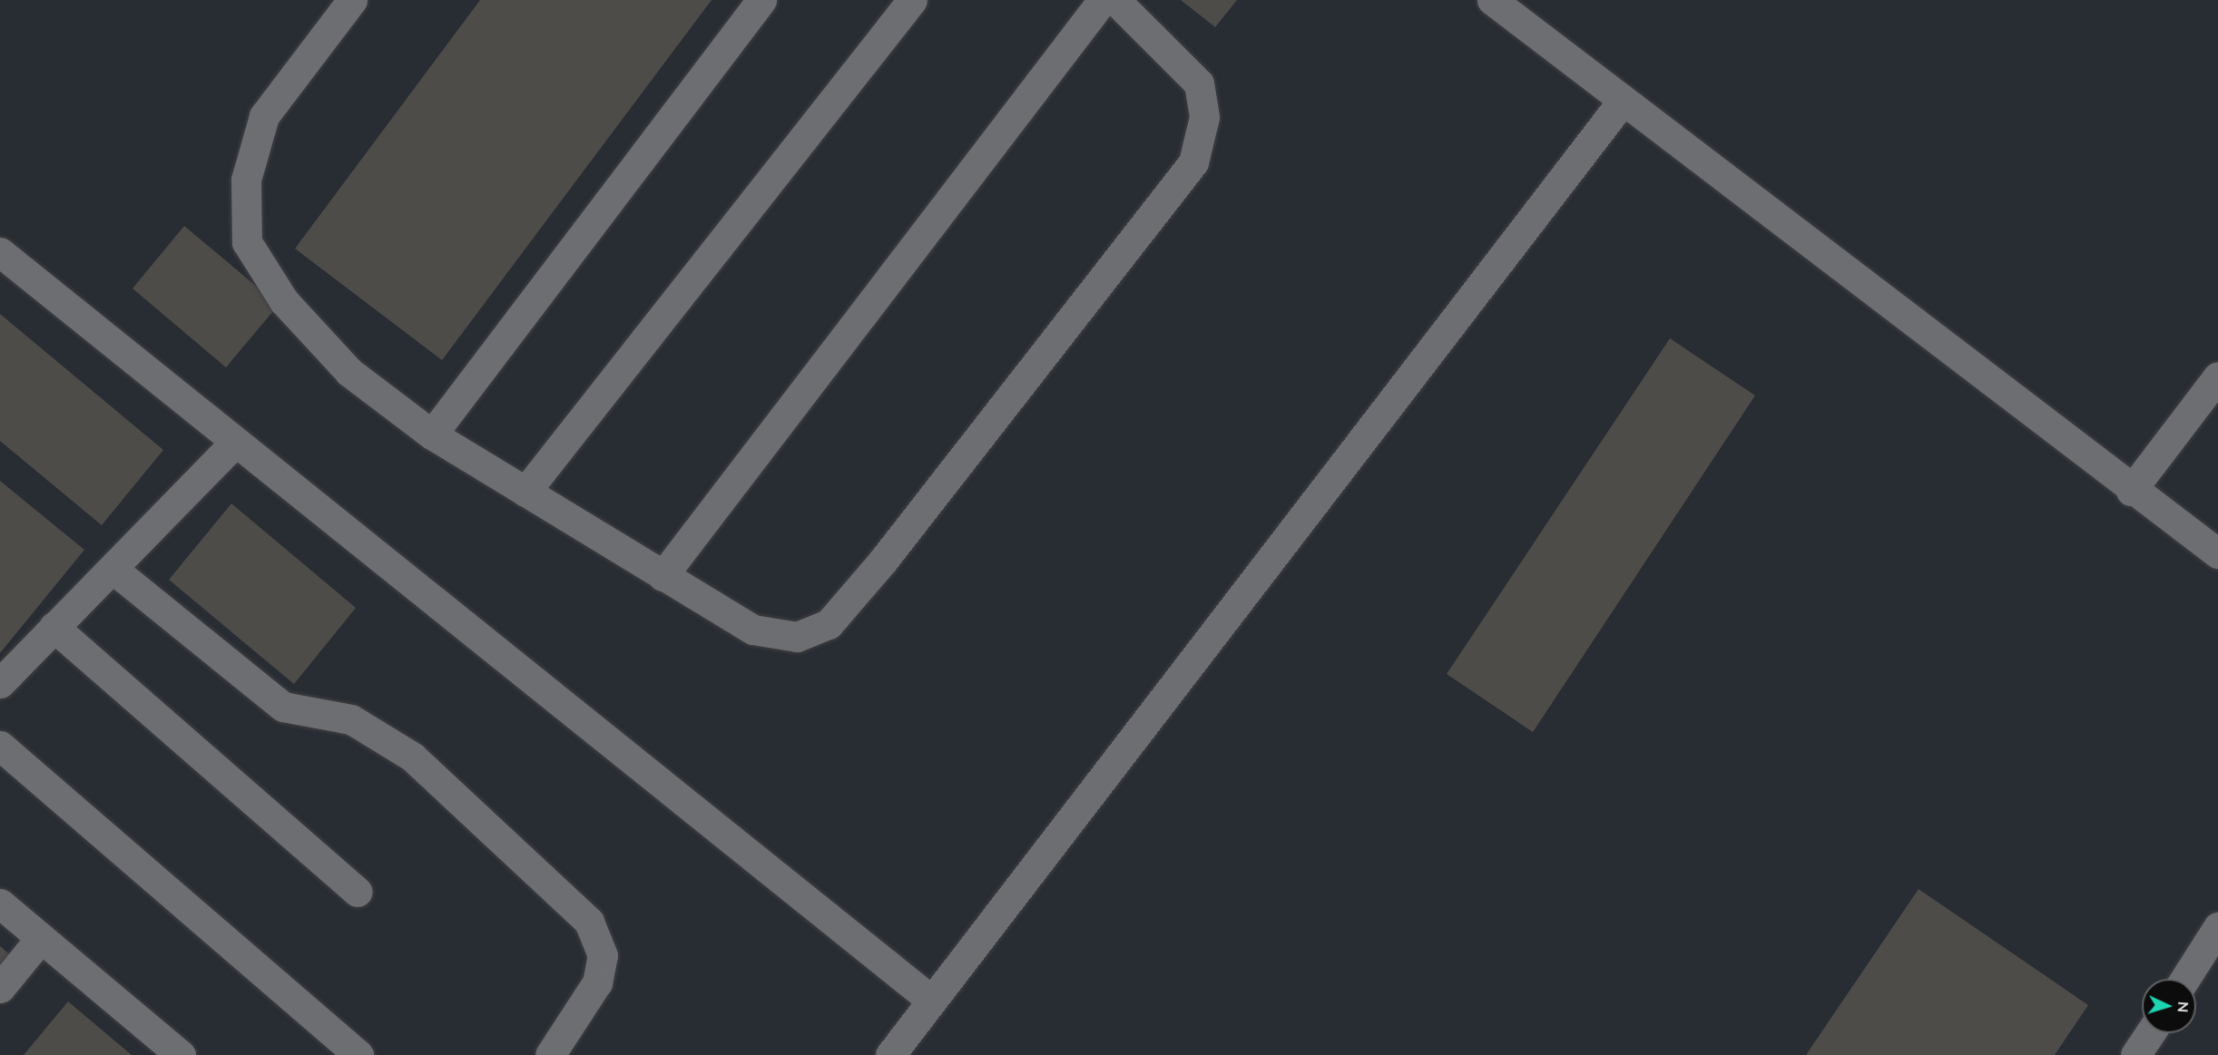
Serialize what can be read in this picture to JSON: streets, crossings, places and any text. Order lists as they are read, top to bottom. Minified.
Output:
{"north":"right"}
